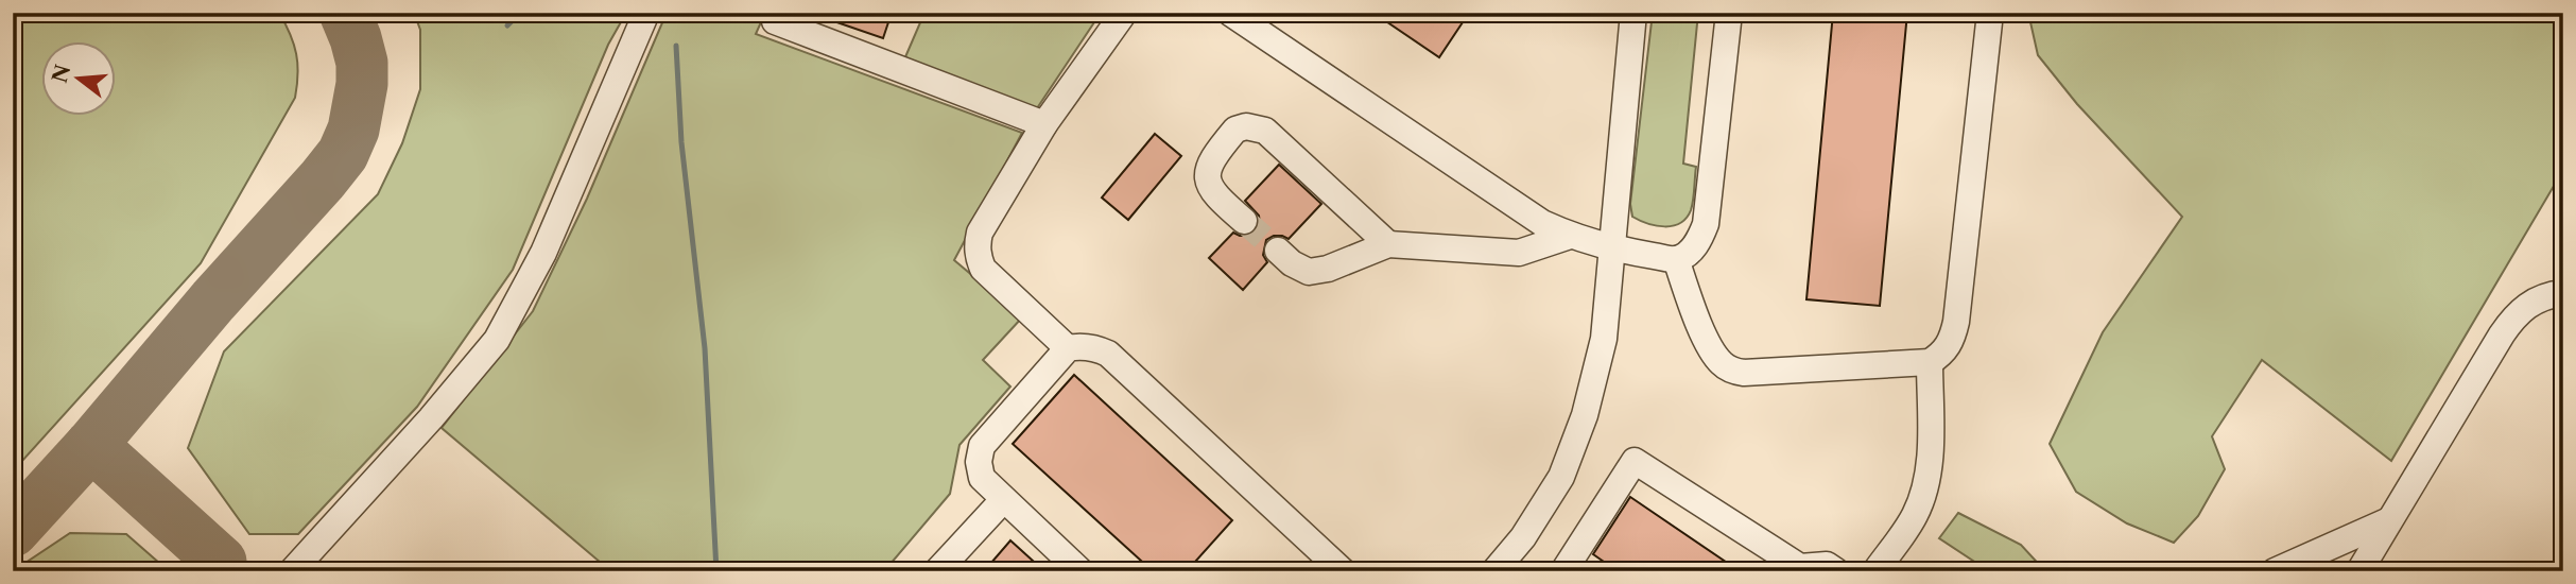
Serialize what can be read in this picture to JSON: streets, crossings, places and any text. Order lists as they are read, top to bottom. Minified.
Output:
{"north":"left"}
